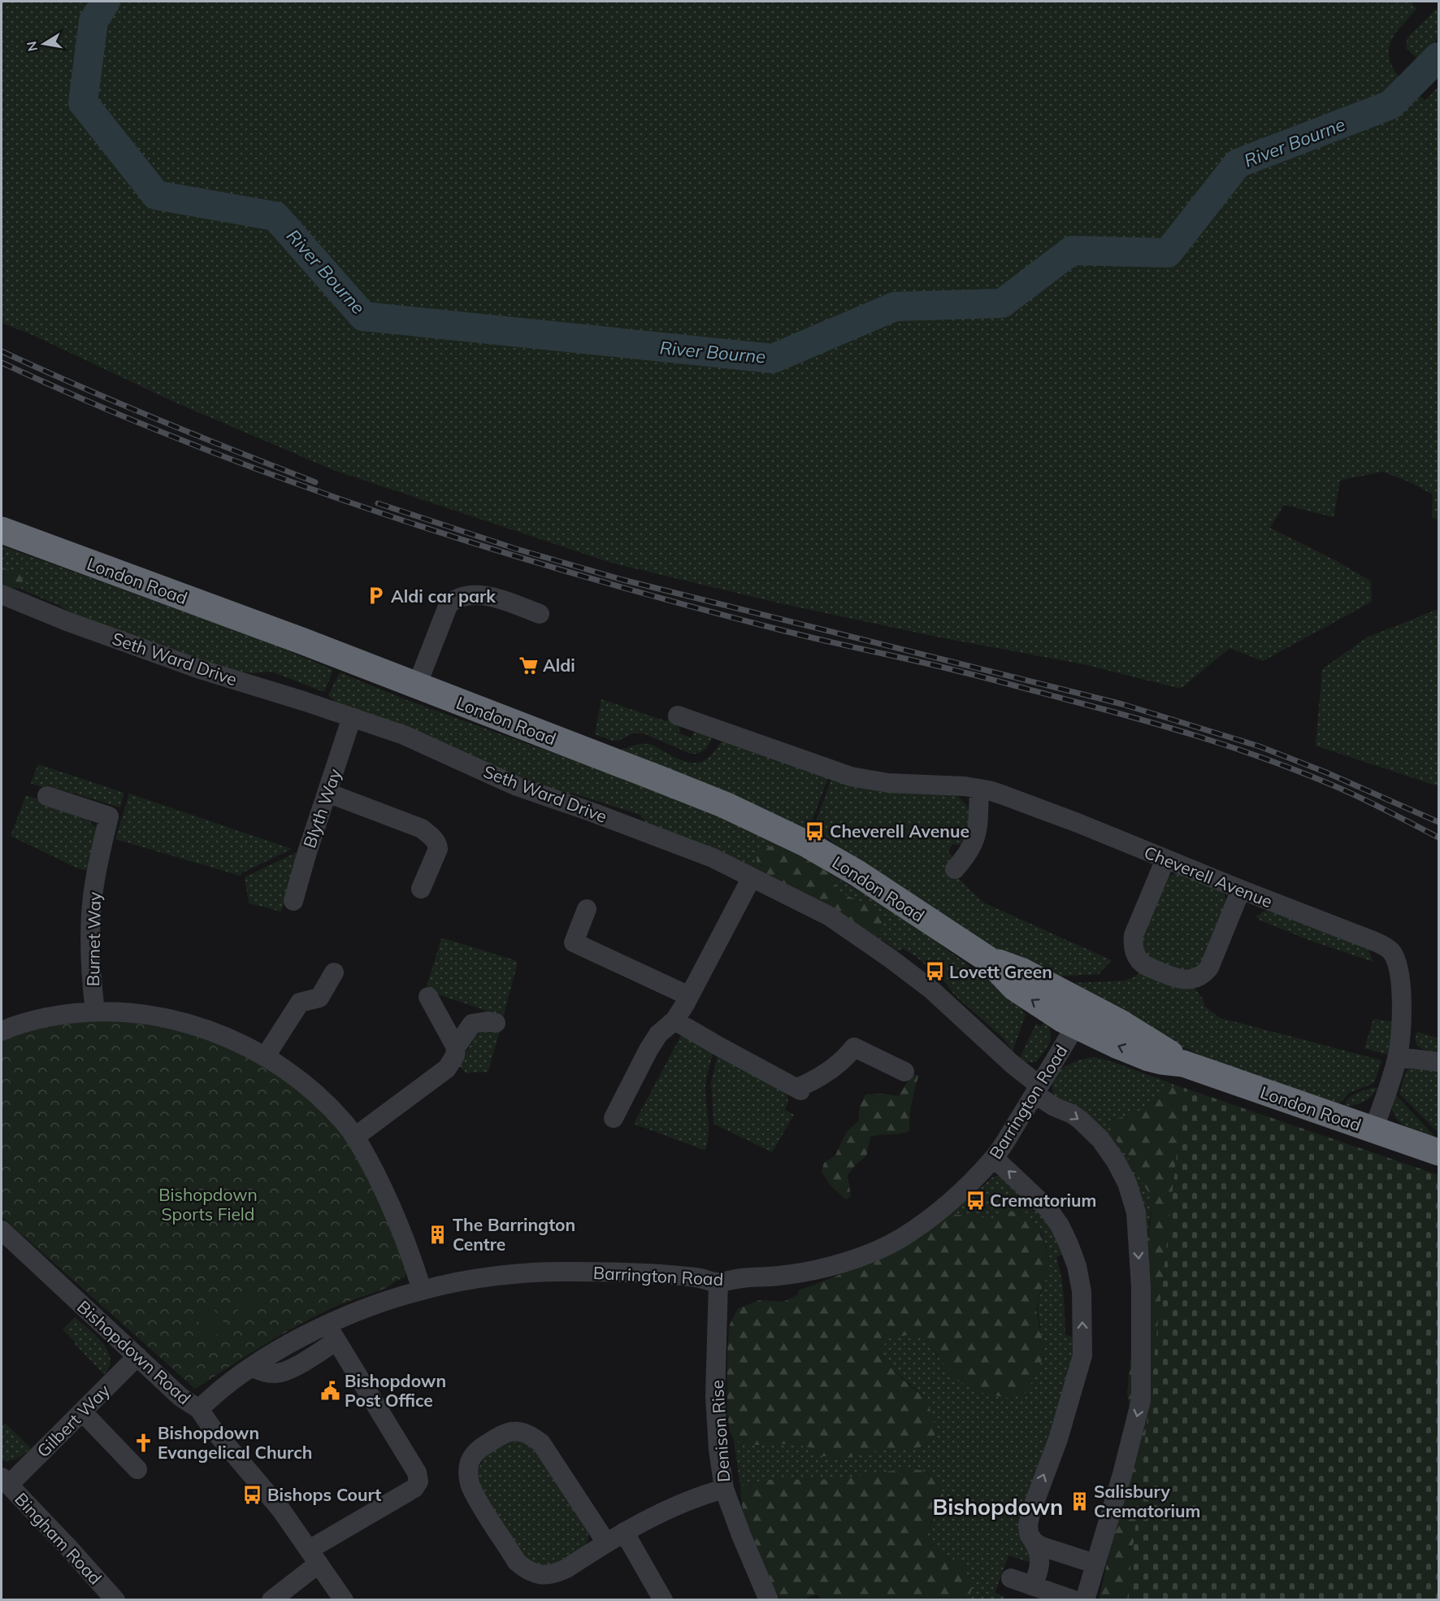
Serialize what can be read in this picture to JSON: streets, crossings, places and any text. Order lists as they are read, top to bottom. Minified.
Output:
{"streets":{"highway":["London Road"],"street":["Seth Ward Drive","Blyth Way","Cheverell Avenue","Burnet Way","Barrington Road","Bishopdown Road","Gilbert Way","Denison Rise","Bingham Road"]},"crossings":[["London Road","Cheverell Avenue"],["London Road","Barrington Road"],["Seth Ward Drive","Blyth Way"],["Seth Ward Drive","Barrington Road"],["Barrington Road","Bishopdown Road"],["Barrington Road","Denison Rise"],["Bishopdown Road","Gilbert Way"],["Gilbert Way","Bingham Road"]],"districts":["Bishopdown"],"water":["River Bourne"],"parks":["Bishopdown Sports Field"],"places":{"parking":["Aldi car park"],"supermarket":["Aldi"],"bus stop":["Cheverell Avenue","Lovett Green","Crematorium","Bishops Court"],"building":["The Barrington Centre","Salisbury Crematorium"],"public building":["Bishopdown Post Office"],"church":["Bishopdown Evangelical Church"]},"north":"left"}
